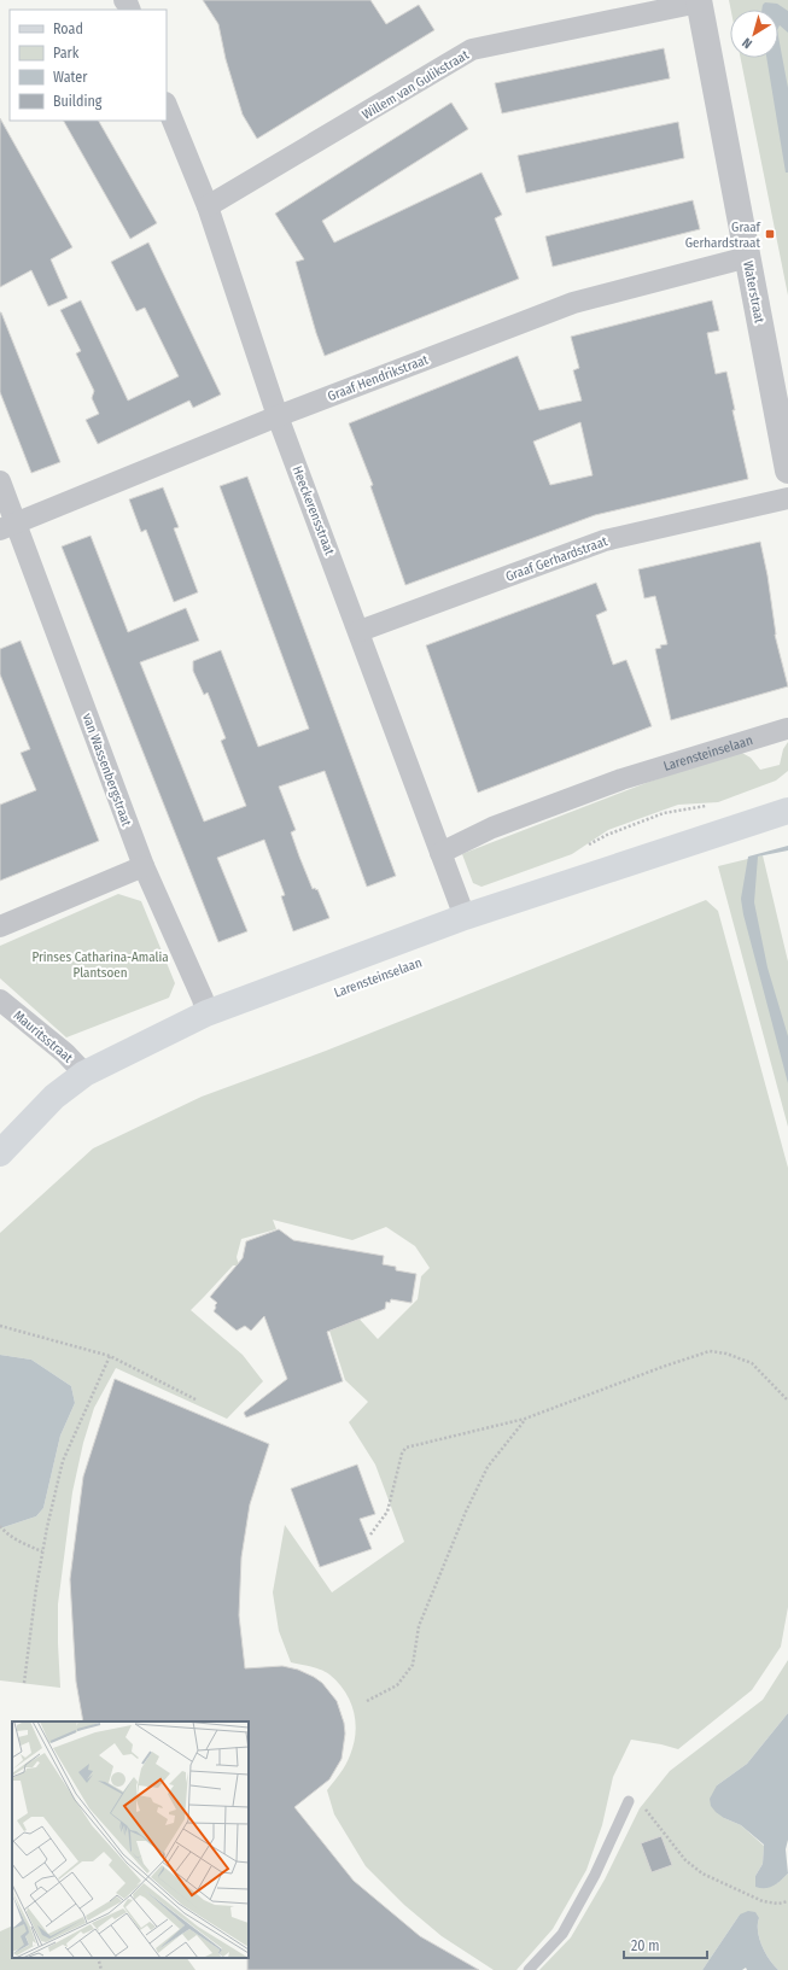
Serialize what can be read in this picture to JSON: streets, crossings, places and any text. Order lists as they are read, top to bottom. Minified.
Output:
{"streets":{"main road":["Larensteinselaan"],"street":["Willem van Gulikstraat","Waterstraat","Graaf Hendrikstraat","Heeckerensstraat","Graaf Gerhardstraat","van Wassenbergstraat","Mauritsstraat"]},"crossings":[["Willem van Gulikstraat","Waterstraat"],["Willem van Gulikstraat","Heeckerensstraat"],["Waterstraat","Graaf Hendrikstraat"],["Graaf Hendrikstraat","Heeckerensstraat"],["Graaf Hendrikstraat","van Wassenbergstraat"],["Heeckerensstraat","Graaf Gerhardstraat"],["Heeckerensstraat","Larensteinselaan"],["Larensteinselaan","van Wassenbergstraat"],["Larensteinselaan","Mauritsstraat"]],"parks":["Prinses Catharina-Amalia Plantsoen"],"places":{"transit":["Graaf Gerhardstraat"]},"legend":["Road","Park","Water","Building"],"scale_bar":"20 m","north":"bottom left"}
